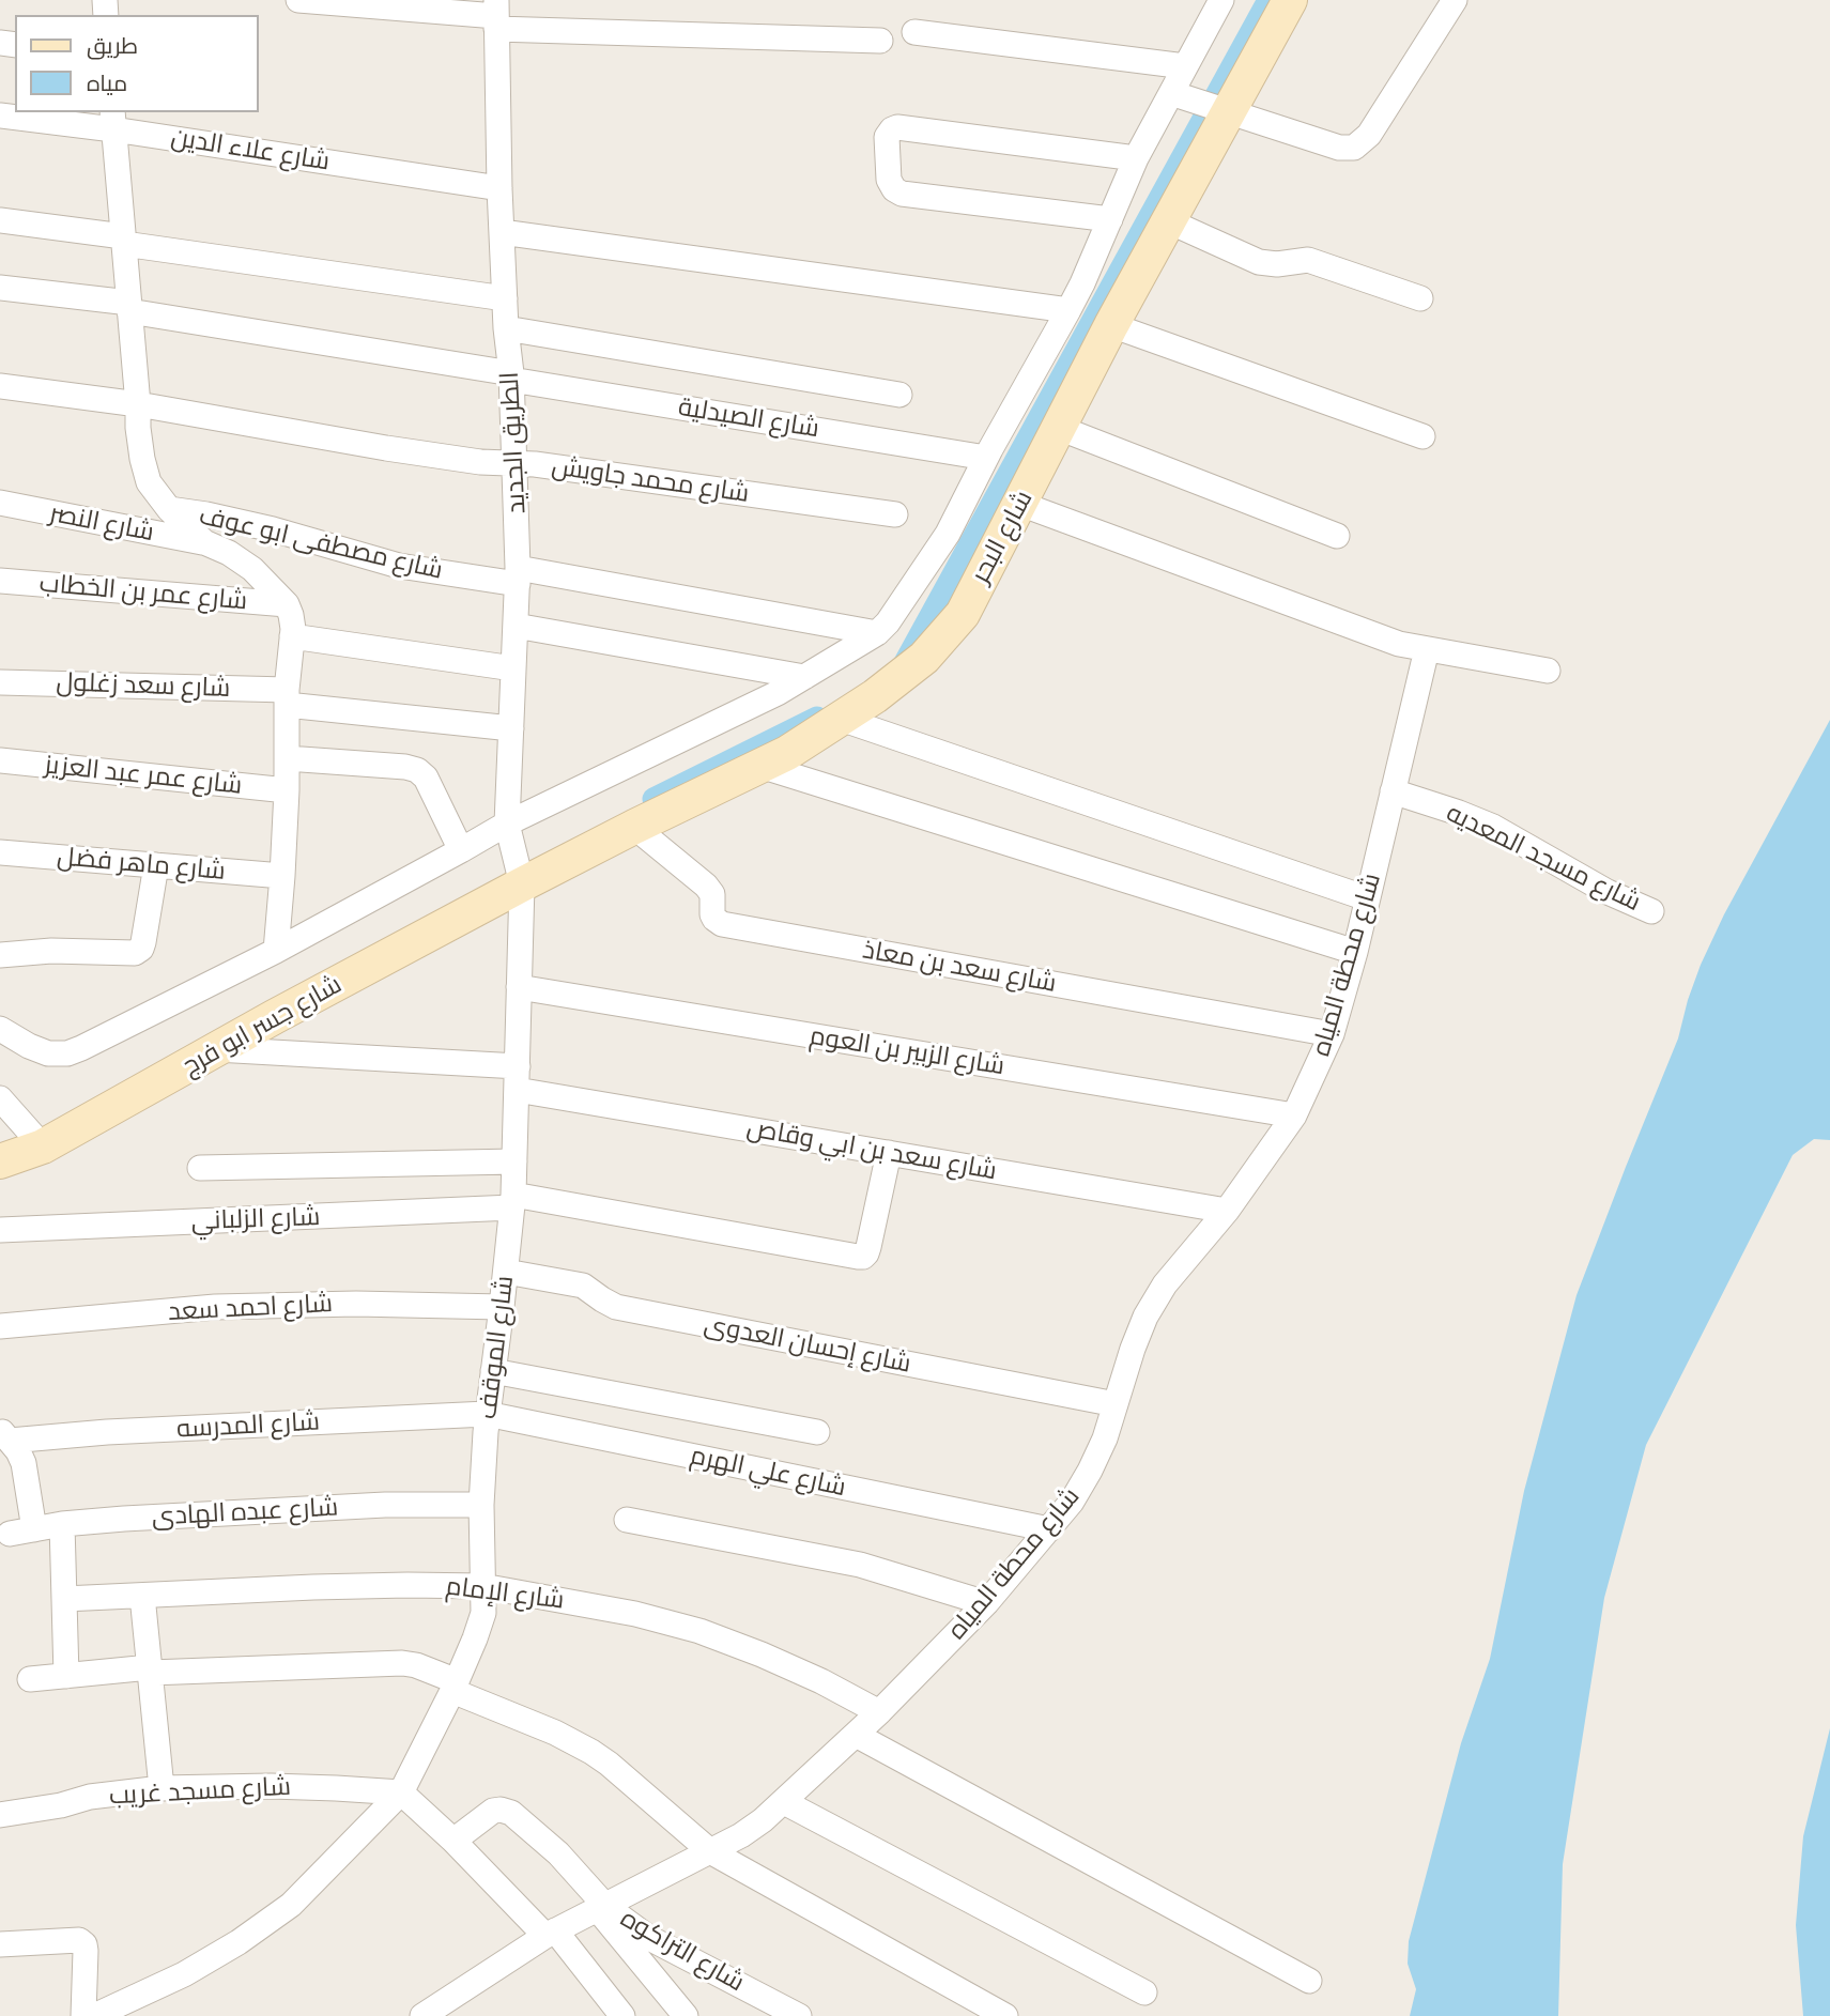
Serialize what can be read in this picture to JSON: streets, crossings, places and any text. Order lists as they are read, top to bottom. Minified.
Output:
{"streets":{"street":["شارع علاء الدين","شارع الصيدلية","الطريق الجديد","شارع محمد جاويش","شارع النصر","شارع البحر","شارع مصطفى ابو عوف","شارع عمر بن الخطاب","شارع سعد زغلول","شارع عمر عبد العزيز","شارع مسجد المعديه","شارع ماهر فضل","شارع محطة المياه","شارع سعد بن معاذ","شارع جسر ابو فرج","شارع الزبير بن العوم","شارع سعد بن ابي وقاص","شارع الزلباني","شارع احمد سعد","شارع إحسان العدوى","شارع الموقف","شارع المدرسه","شارع علي الهرم","شارع عبده الهادى","شارع الإمام","شارع مسجد غريب","شارع التراكوه"]},"crossings":[["شارع علاء الدين","الطريق الجديد"],["شارع الصيدلية","الطريق الجديد"],["الطريق الجديد","شارع محمد جاويش"],["الطريق الجديد","شارع البحر"],["الطريق الجديد","شارع مصطفى ابو عوف"],["الطريق الجديد","شارع سعد زغلول"],["الطريق الجديد","شارع جسر ابو فرج"],["الطريق الجديد","شارع الموقف"],["شارع البحر","شارع سعد بن معاذ"],["شارع البحر","شارع جسر ابو فرج"],["شارع البحر","شارع الموقف"],["شارع مسجد المعديه","شارع محطة المياه"],["شارع محطة المياه","شارع سعد بن معاذ"],["شارع محطة المياه","شارع الزبير بن العوم"],["شارع محطة المياه","شارع سعد بن ابي وقاص"],["شارع محطة المياه","شارع إحسان العدوى"],["شارع محطة المياه","شارع علي الهرم"],["شارع محطة المياه","شارع الإمام"],["شارع محطة المياه","شارع التراكوه"],["شارع جسر ابو فرج","شارع سعد بن ابي وقاص"],["شارع جسر ابو فرج","شارع الموقف"],["شارع الزبير بن العوم","شارع الموقف"],["شارع سعد بن ابي وقاص","شارع الزلباني"],["شارع سعد بن ابي وقاص","شارع الموقف"],["شارع الزلباني","شارع الموقف"],["شارع احمد سعد","شارع الموقف"],["شارع إحسان العدوى","شارع الموقف"],["شارع الموقف","شارع المدرسه"],["شارع الموقف","شارع علي الهرم"],["شارع الموقف","شارع عبده الهادى"],["شارع الموقف","شارع الإمام"],["شارع الموقف","شارع مسجد غريب"],["شارع المدرسه","شارع علي الهرم"],["شارع المدرسه","شارع عبده الهادى"]],"legend":["طريق","مياه"]}
